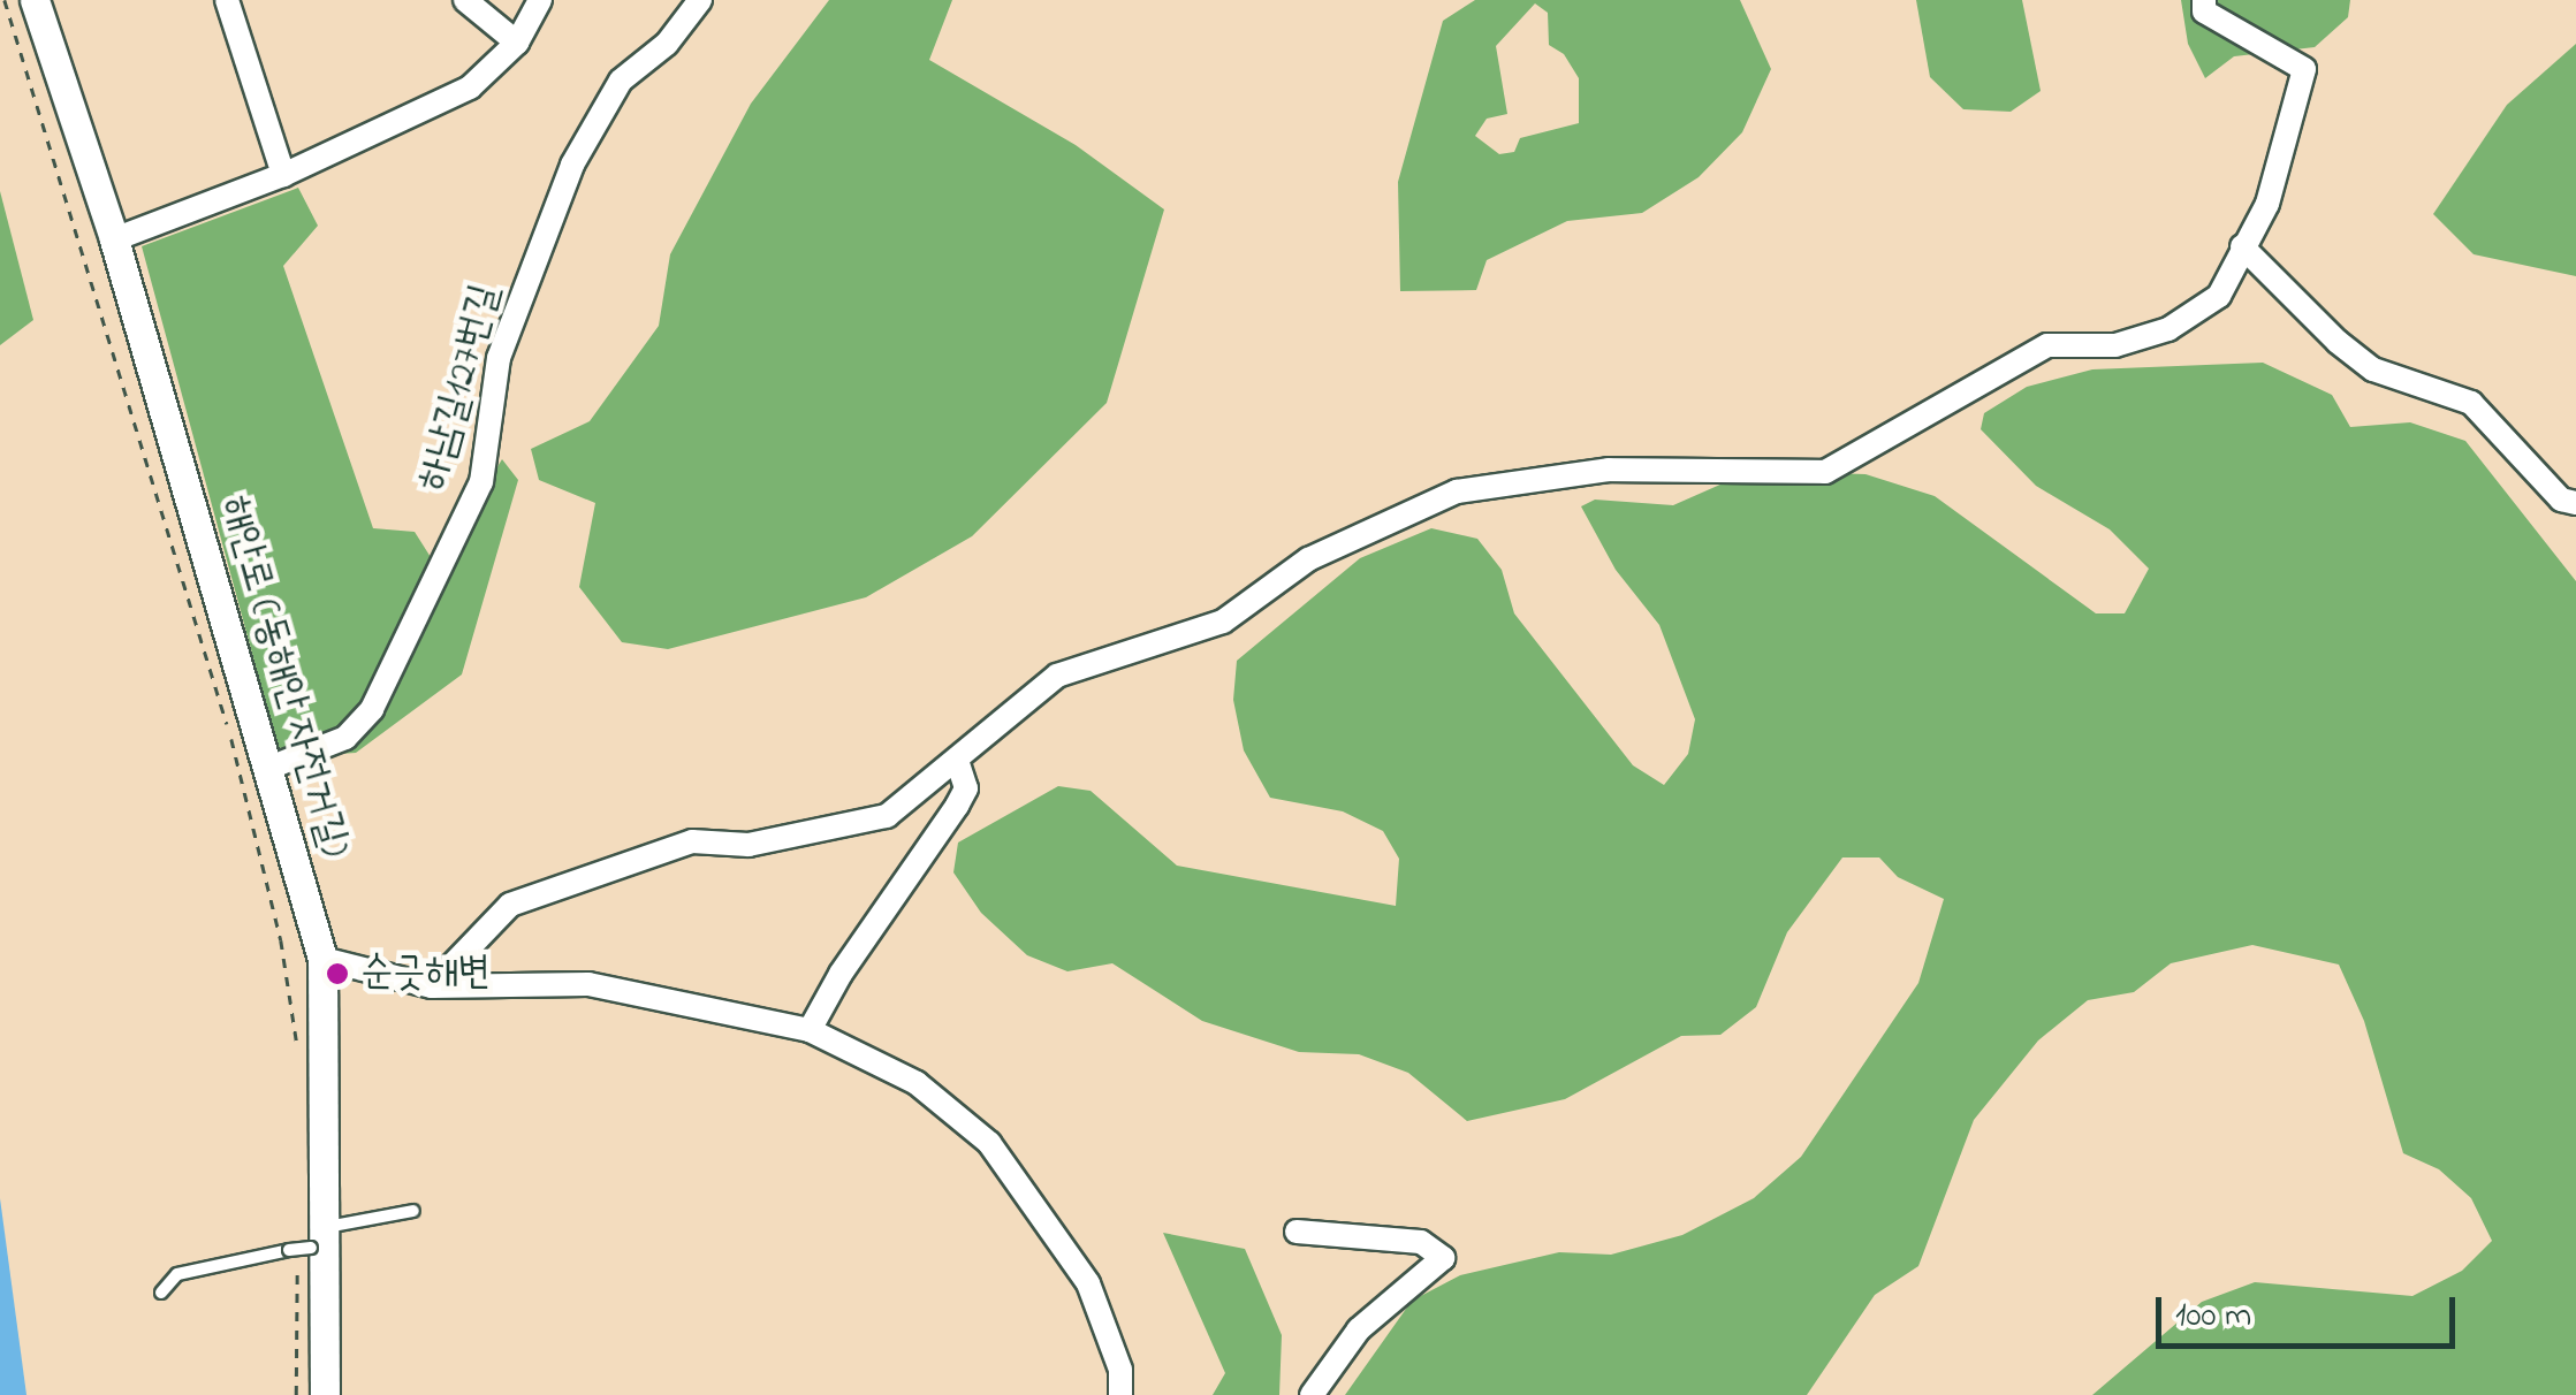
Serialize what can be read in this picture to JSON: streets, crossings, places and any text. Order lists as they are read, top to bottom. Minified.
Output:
{"streets":{"street":["하남길127번길","해안로 (동해안 자전거길)"]},"crossings":[["하남길127번길","해안로 (동해안 자전거길)"]],"places":["순긋해변"],"scale_bar":"100 m"}
